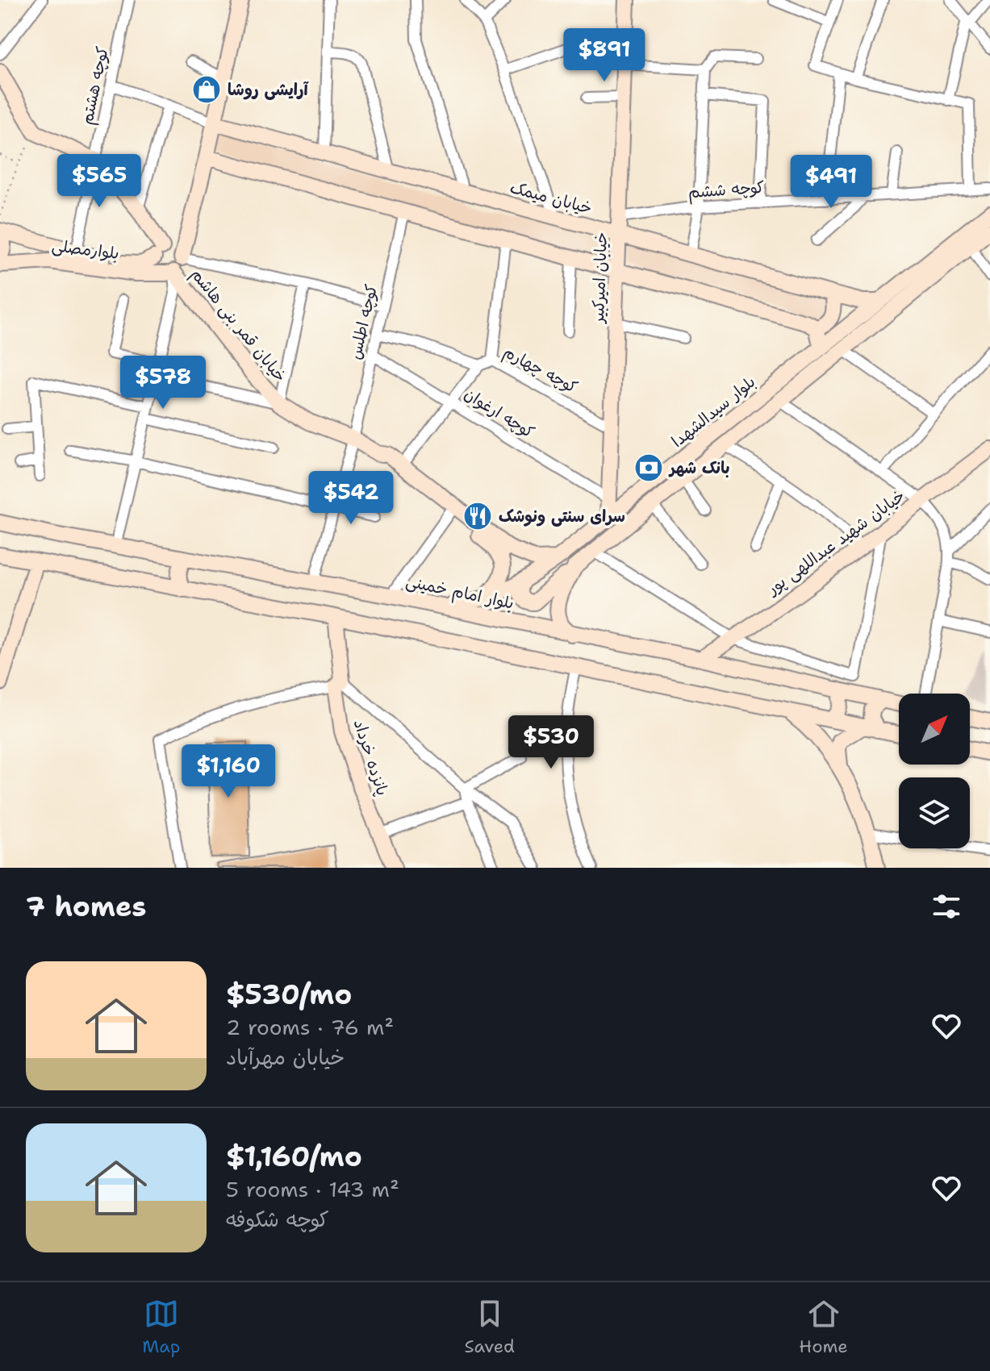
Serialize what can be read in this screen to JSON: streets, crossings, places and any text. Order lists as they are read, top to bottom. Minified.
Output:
{"streets":{"street":["کوچه هشتم","کوچه ششم","خیابان میمک","بلوارمصلی","خیابان امیرکبیر","کوچه اطلس","خیابان قمر بنی هاشم","کوچه چهارم","بلوار سیدالشهدا","کوچه ارغوان","خیابان شهید عبداللهی پور","بلوار امام خمینی","پانزده خرداد"]},"crossings":[["کوچه هشتم","بلوارمصلی"],["کوچه ششم","خیابان امیرکبیر"],["خیابان میمک","خیابان امیرکبیر"],["خیابان میمک","بلوار سیدالشهدا"],["بلوارمصلی","خیابان قمر بنی هاشم"],["خیابان امیرکبیر","کوچه چهارم"],["خیابان امیرکبیر","بلوار سیدالشهدا"],["خیابان امیرکبیر","کوچه ارغوان"],["کوچه اطلس","خیابان قمر بنی هاشم"],["کوچه اطلس","کوچه چهارم"],["کوچه اطلس","کوچه ارغوان"],["کوچه اطلس","بلوار امام خمینی"],["خیابان قمر بنی هاشم","بلوار سیدالشهدا"],["بلوار سیدالشهدا","بلوار امام خمینی"],["خیابان شهید عبداللهی پور","بلوار امام خمینی"]],"places":{"shop":["آرایشی روشا"],"bank":["بانک شهر"],"restaurant":["سرای سنتی ونوشک"]},"north":"top right","page":{"price":["$891","$565","$491","$578","$542","$530","$1,160"],"heading":"7 homes","list":[{"name":"$530/mo","note":"2 rooms · 76 m² · خیابان مهرآباد"},{"name":"$1,160/mo","note":"5 rooms · 143 m² · کوچه شکوفه"}],"tabs":["Map","Saved","Home"]}}
